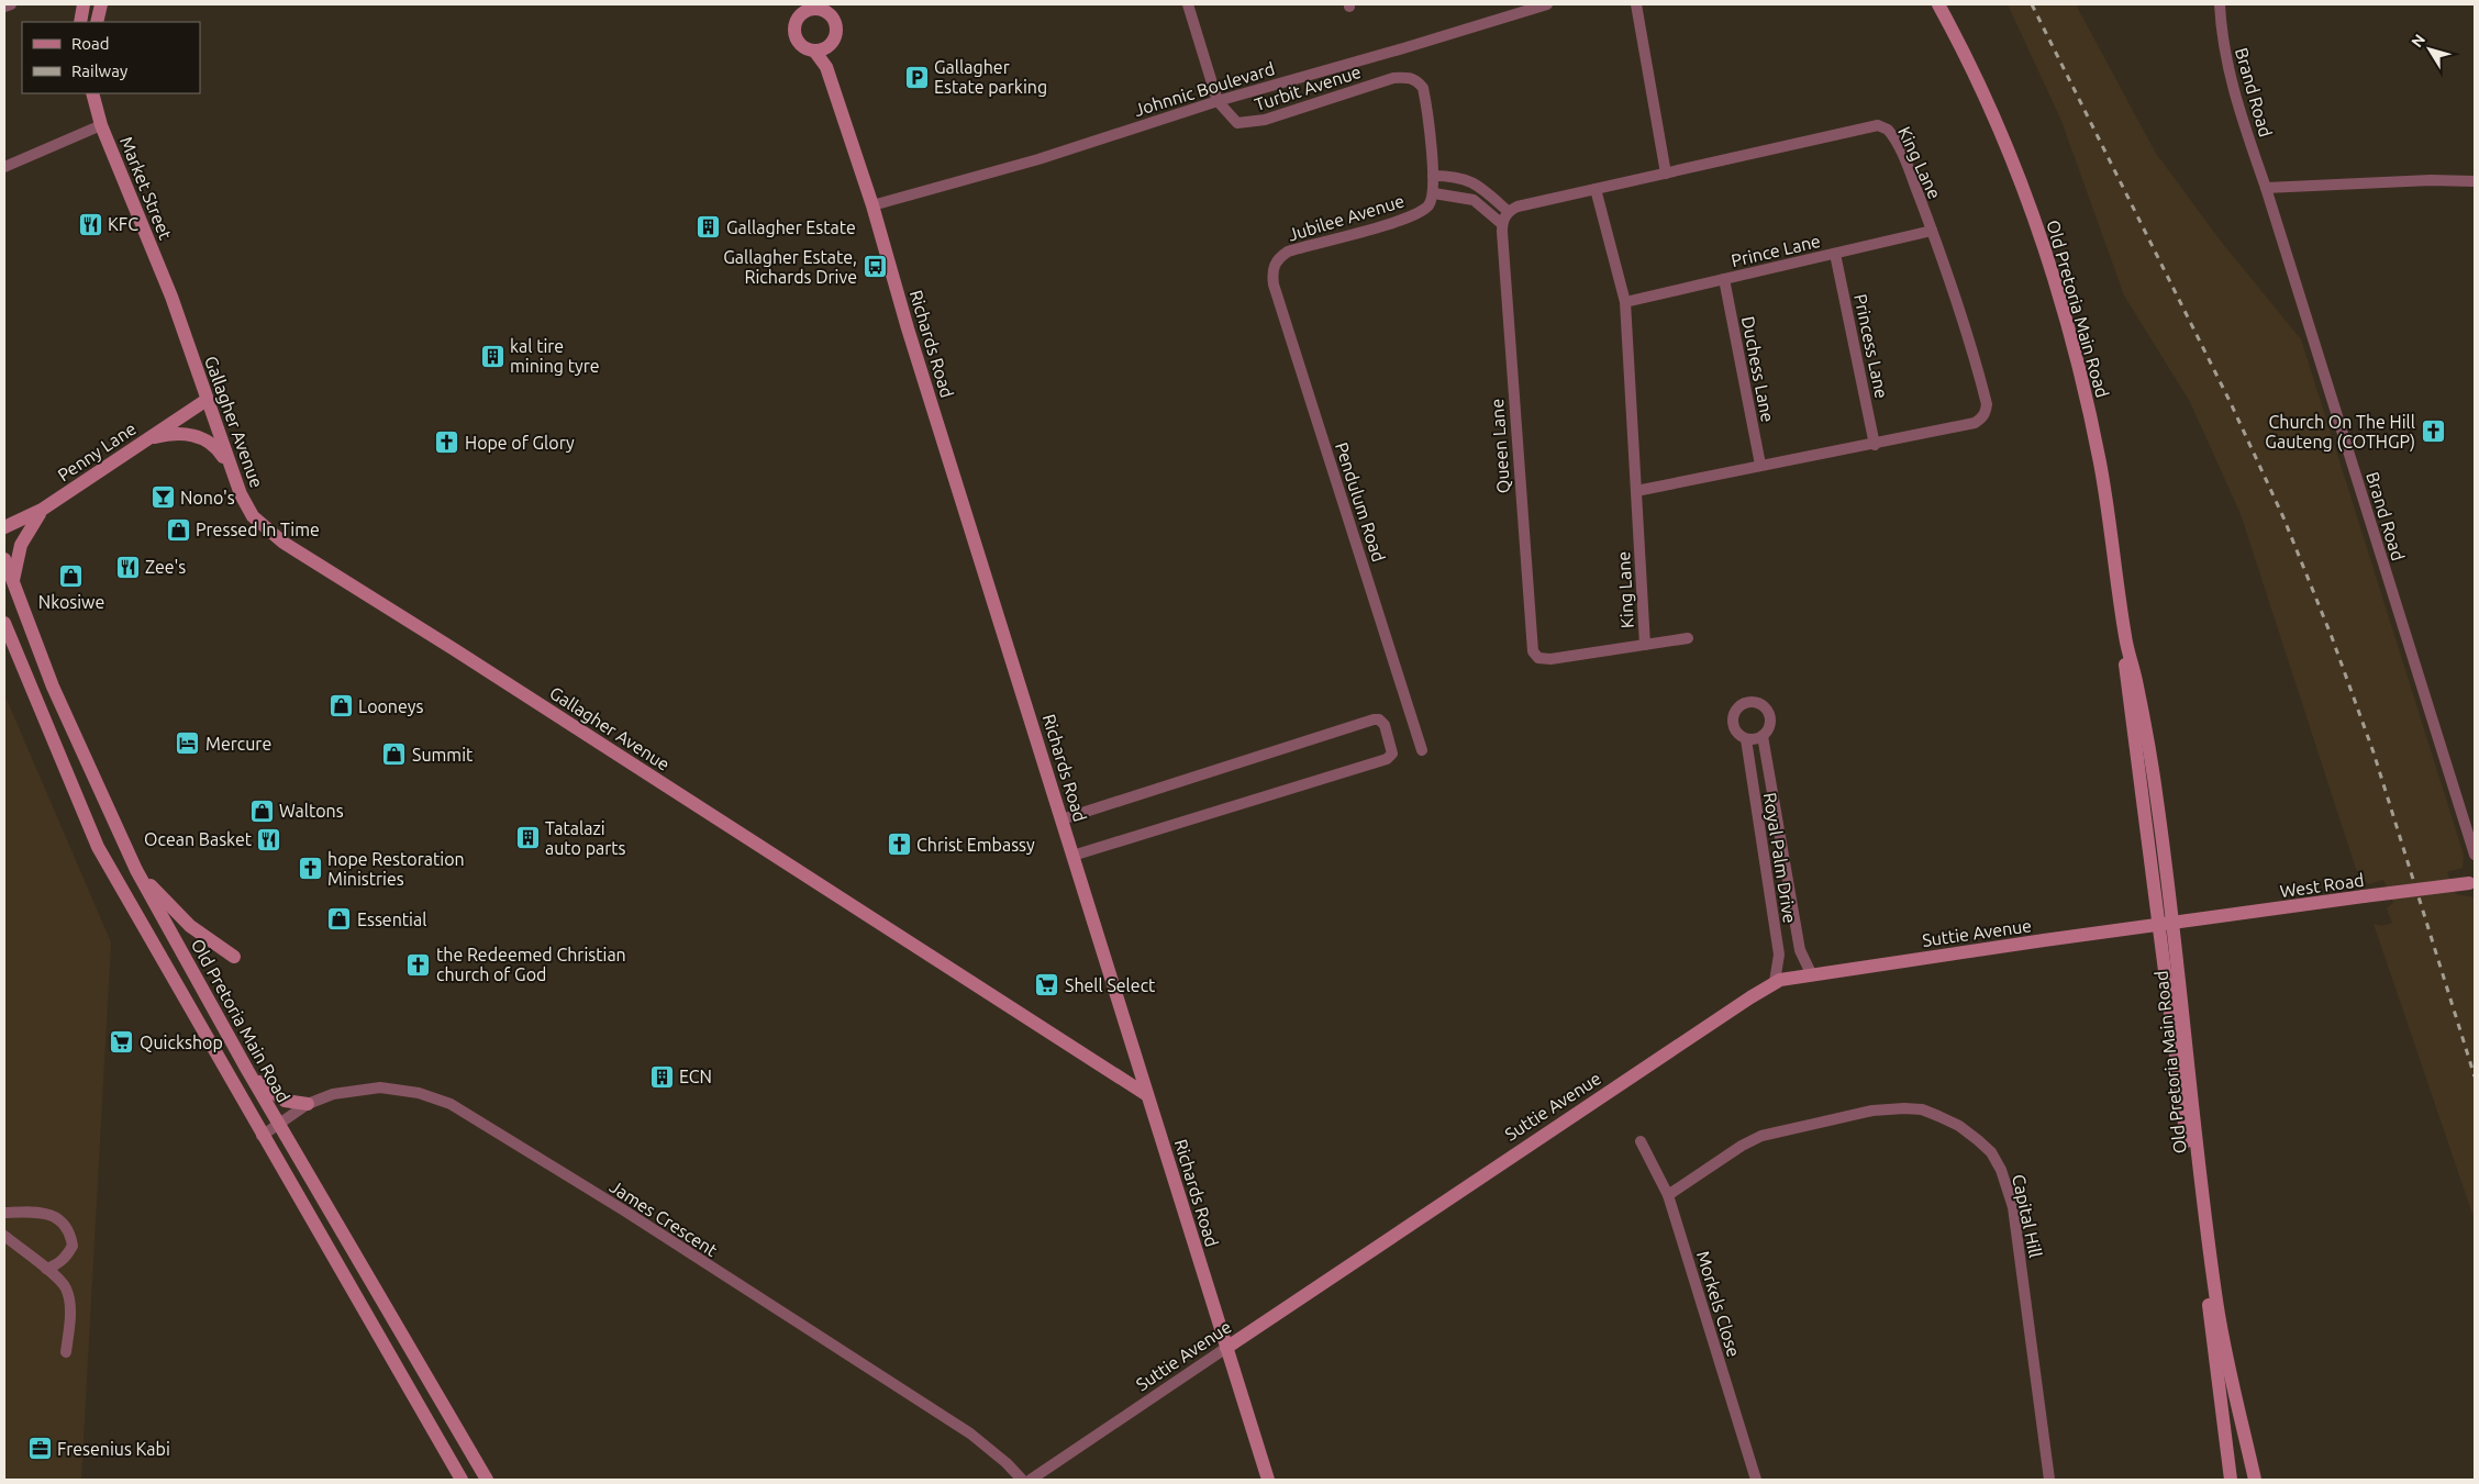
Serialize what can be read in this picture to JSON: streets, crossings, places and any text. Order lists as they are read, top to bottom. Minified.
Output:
{"streets":{"street":["Turbit Avenue","Johnnic Boulevard","Brand Road","King Lane","Market Street","Jubilee Avenue","Prince Lane","Old Pretoria Main Road","Richards Road","Princess Lane","Duchess Lane","Gallagher Avenue","Queen Lane","Penny Lane","Pendulum Road","Royal Palm Drive","West Road","Suttie Avenue","Capital Hill","James Crescent","Morkels Close"]},"crossings":[["Turbit Avenue","Johnnic Boulevard"],["Johnnic Boulevard","Richards Road"],["King Lane","Prince Lane"],["King Lane","Princess Lane"],["King Lane","Duchess Lane"],["King Lane","Queen Lane"],["Market Street","Gallagher Avenue"],["Jubilee Avenue","Pendulum Road"],["Prince Lane","Princess Lane"],["Prince Lane","Duchess Lane"],["Old Pretoria Main Road","West Road"],["Old Pretoria Main Road","Suttie Avenue"],["Old Pretoria Main Road","James Crescent"],["Richards Road","Gallagher Avenue"],["Richards Road","Suttie Avenue"],["Gallagher Avenue","Penny Lane"],["Royal Palm Drive","Suttie Avenue"],["West Road","Suttie Avenue"],["Capital Hill","Morkels Close"]],"places":{"parking":["Gallagher Estate parking"],"restaurant":["KFC","Zee's","Ocean Basket"],"building":["Gallagher Estate","kal tire mining tyre","Tatalazi auto parts","ECN"],"bus stop":["Gallagher Estate, Richards Drive"],"church":["Church On The Hill Gauteng (COTHGP)","Hope of Glory","Christ Embassy","hope Restoration Ministries","the Redeemed Christian church of God"],"bar":["Nono's"],"shop":["Pressed In Time","Nkosiwe","Looneys","Summit","Waltons","Essential"],"hotel":["Mercure"],"supermarket":["Shell Select","Quickshop"],"office":["Fresenius Kabi"]},"legend":["Road","Railway"],"north":"top left"}
